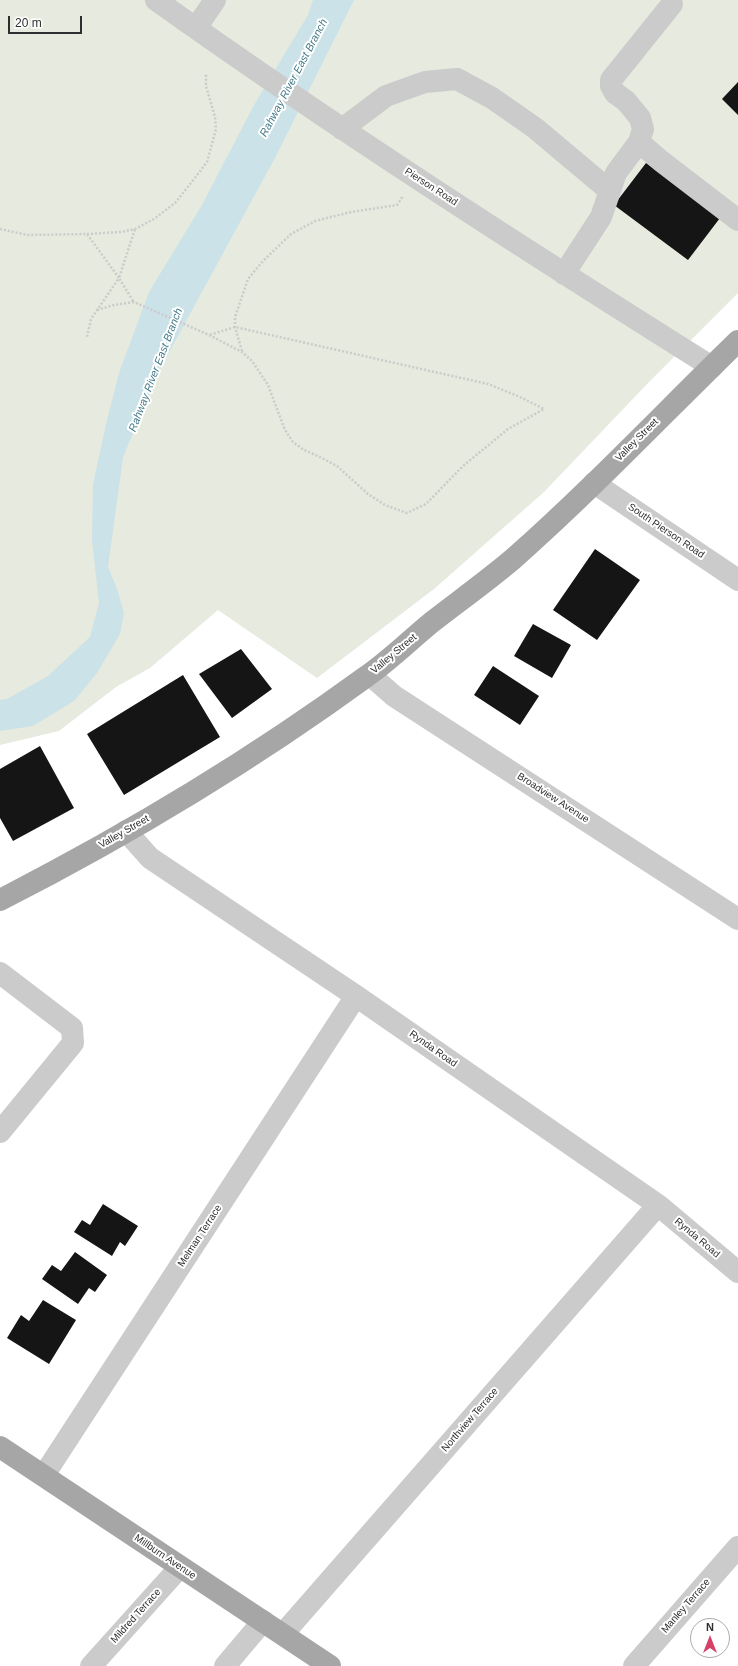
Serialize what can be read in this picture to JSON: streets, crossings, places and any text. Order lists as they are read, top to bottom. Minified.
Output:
{"streets":{"main road":["Valley Street","Millburn Avenue"],"street":["Pierson Road","South Pierson Road","Broadview Avenue","Rynda Road","Melman Terrace","Northview Terrace","Manley Terrace","Mildred Terrace"]},"crossings":[["Pierson Road","Valley Street"],["Valley Street","South Pierson Road"],["Valley Street","Broadview Avenue"],["Valley Street","Rynda Road"],["Rynda Road","Melman Terrace"],["Rynda Road","Northview Terrace"],["Melman Terrace","Millburn Avenue"],["Northview Terrace","Millburn Avenue"],["Millburn Avenue","Mildred Terrace"]],"water":["Rahway River East Branch"],"scale_bar":"20 m","north":"top"}
